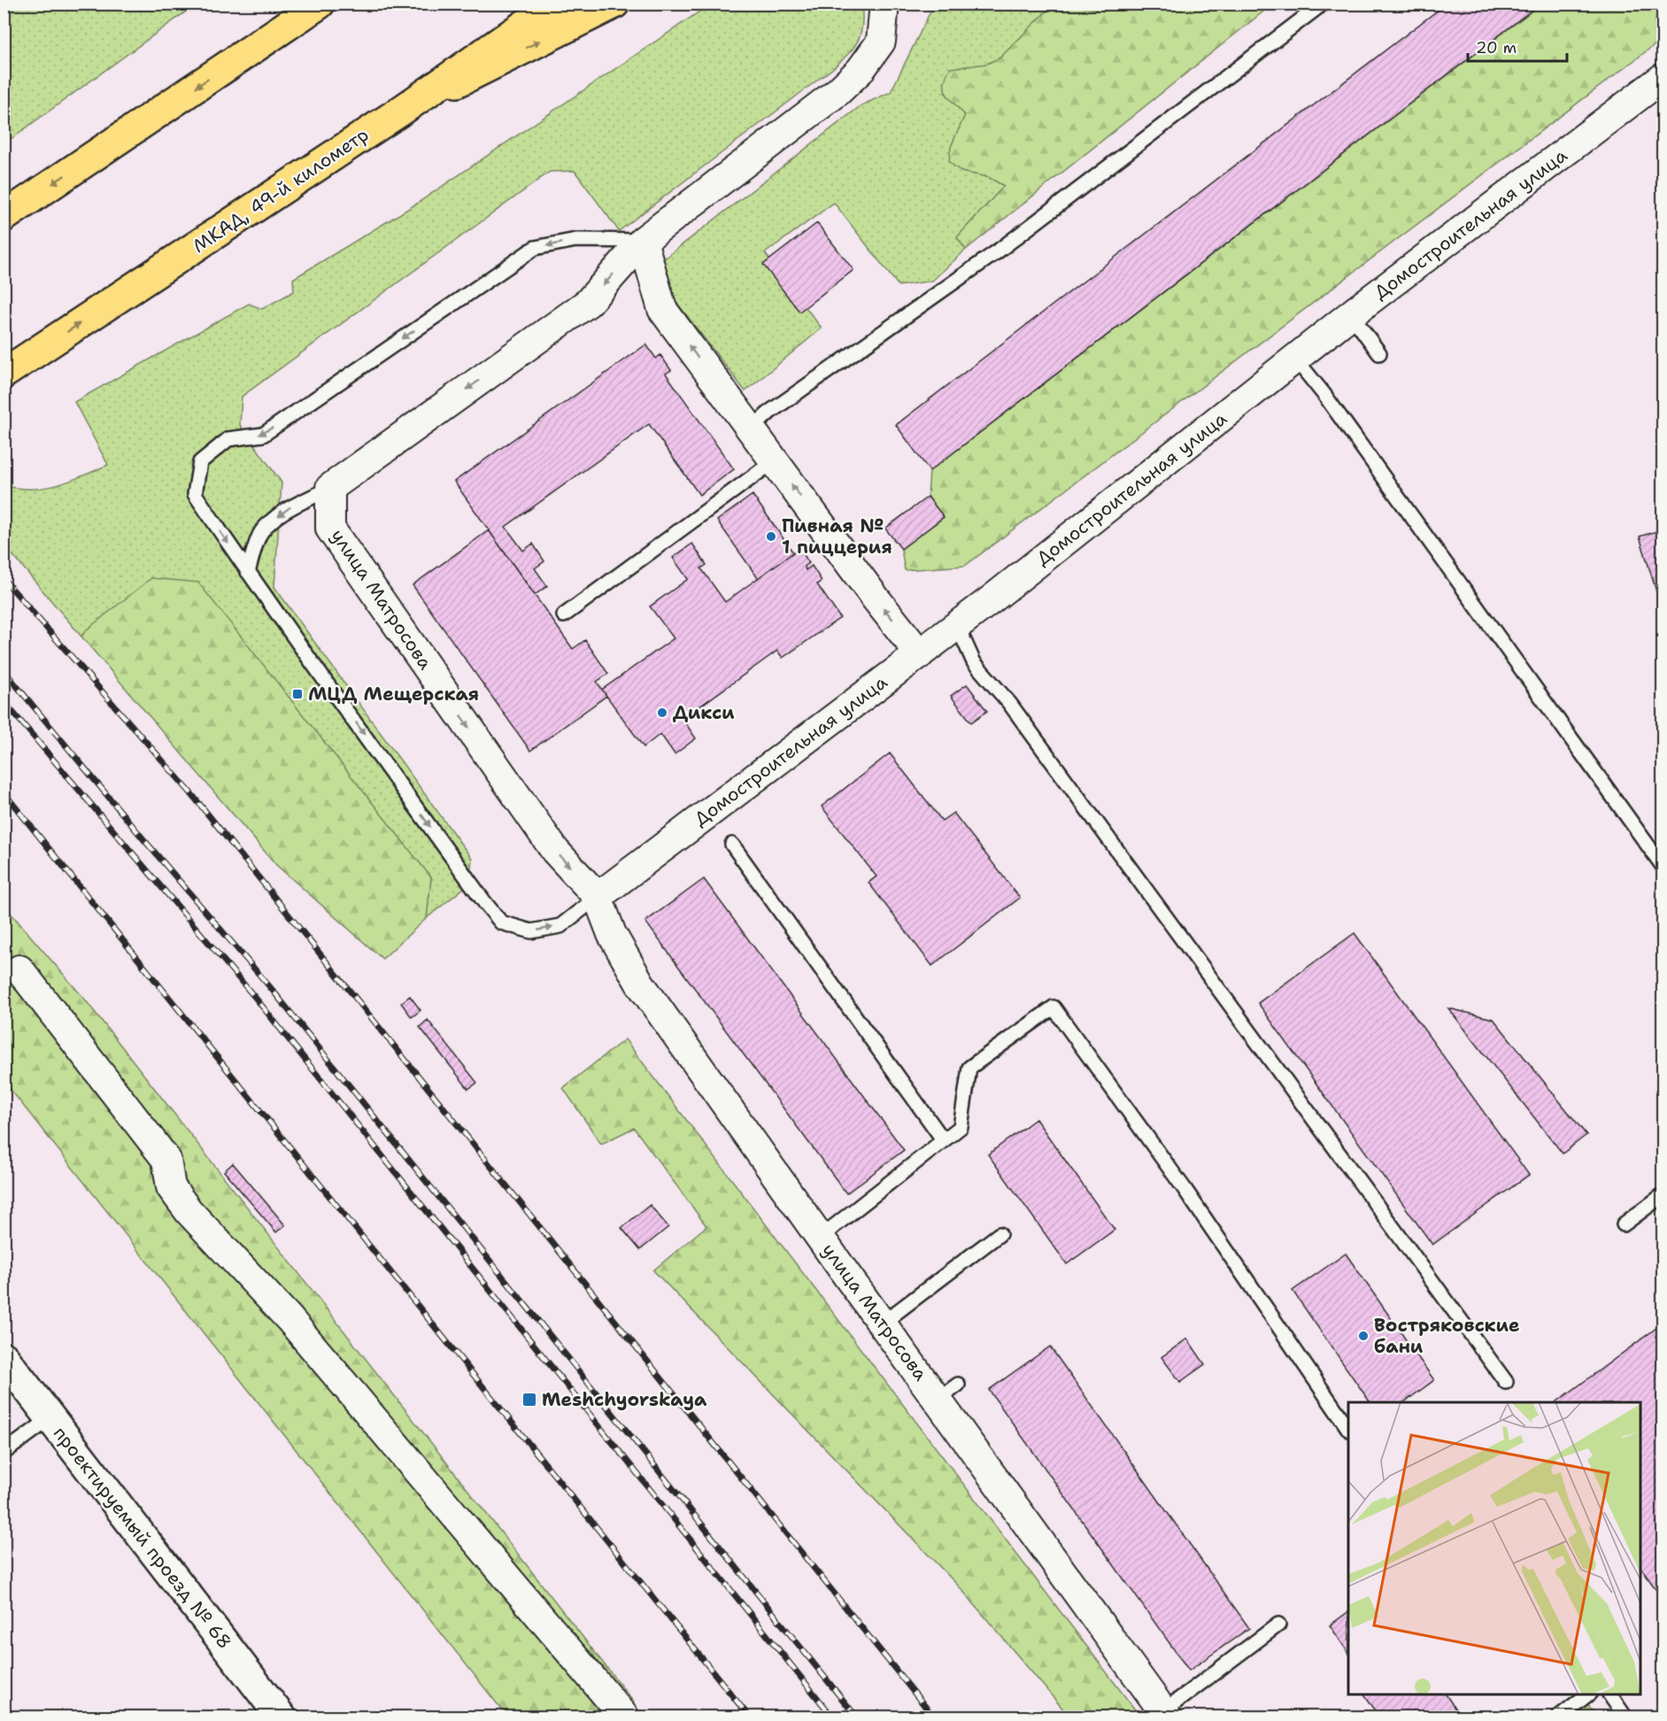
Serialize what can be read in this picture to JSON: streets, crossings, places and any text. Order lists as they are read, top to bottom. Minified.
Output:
{"streets":{"main road":["МКАД, 49-й километр"],"street":["Домостроительная улица","улица Матросова","проектируемый проезд № 68"]},"crossings":[["Домостроительная улица","улица Матросова"]],"places":{"other":["Пивная № 1 пиццерия","Дикси","Востряковские бани"],"transit":["МЦД Мещерская","Meshchyorskaya"]},"scale_bar":"20 m"}
